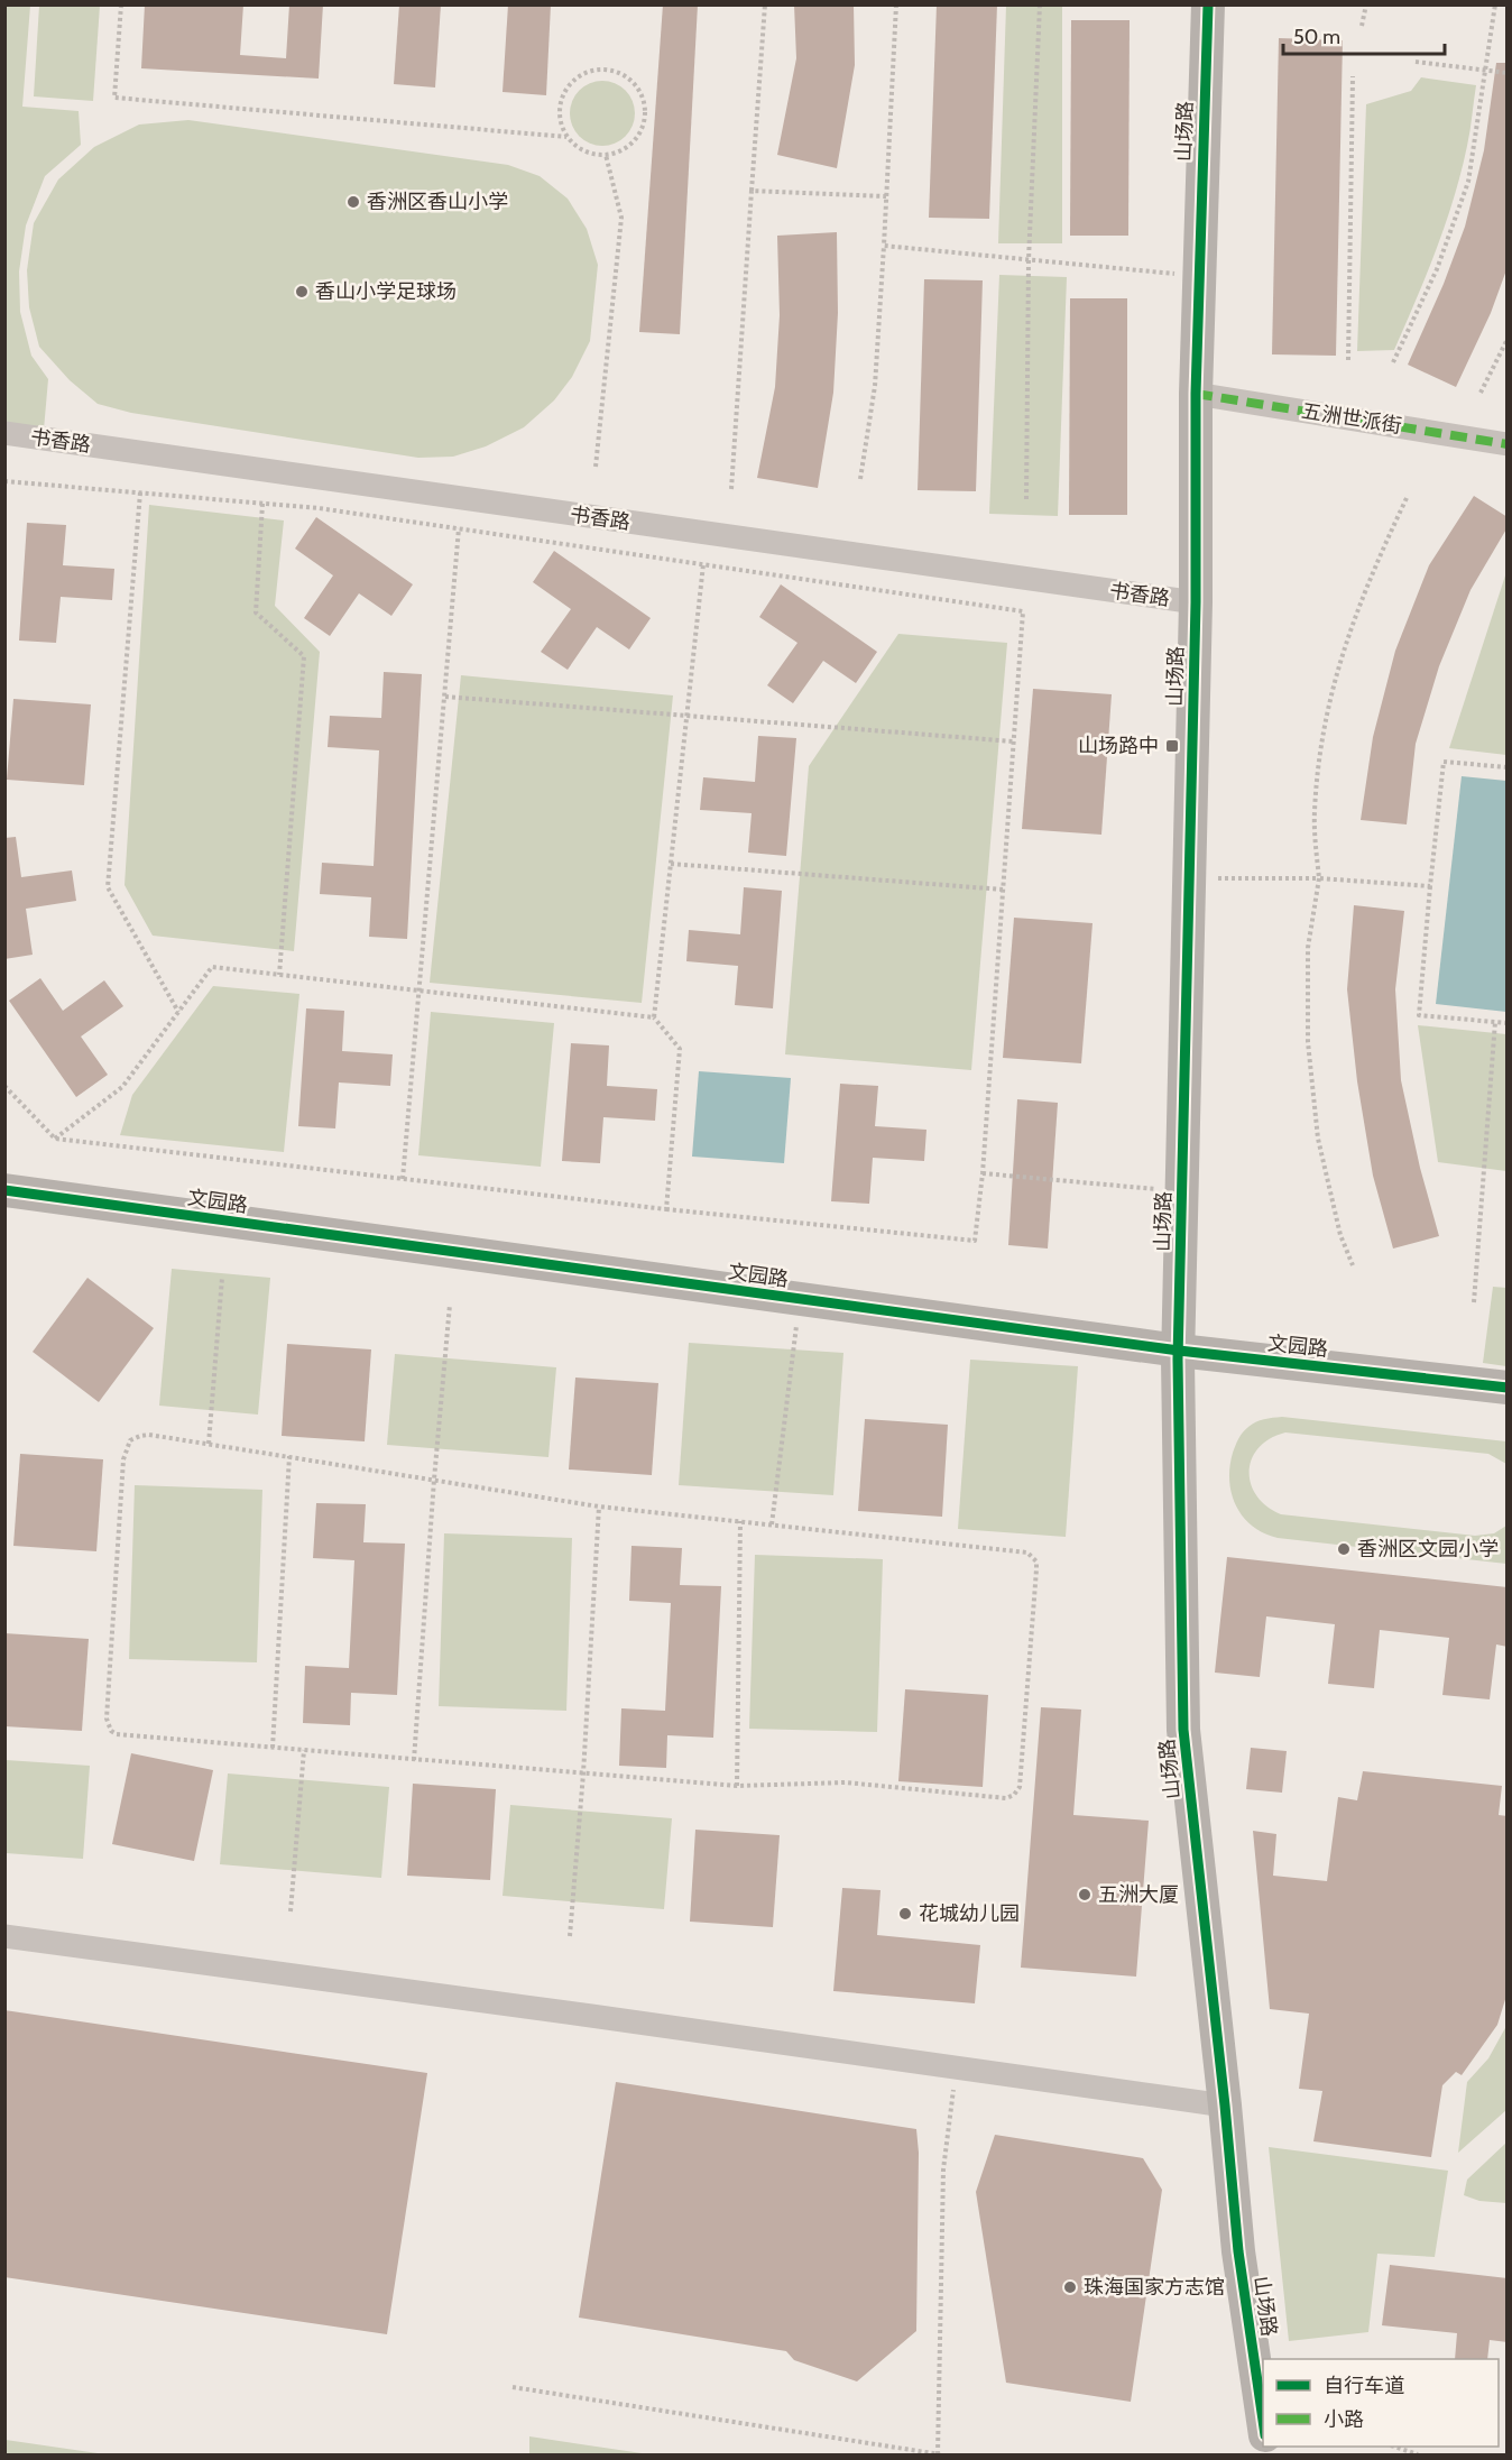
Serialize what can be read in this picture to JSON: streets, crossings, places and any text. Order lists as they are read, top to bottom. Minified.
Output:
{"streets":{"street":["山场路","五洲世派街","书香路","文园路"]},"crossings":[["山场路","五洲世派街"],["山场路","书香路"],["山场路","文园路"]],"places":{"other":["香洲区香山小学","香山小学足球场","香洲区文园小学","五洲大厦","花城幼儿园","珠海国家方志馆"],"transit":["山场路中"]},"legend":["自行车道","小路"],"scale_bar":"50 m"}
